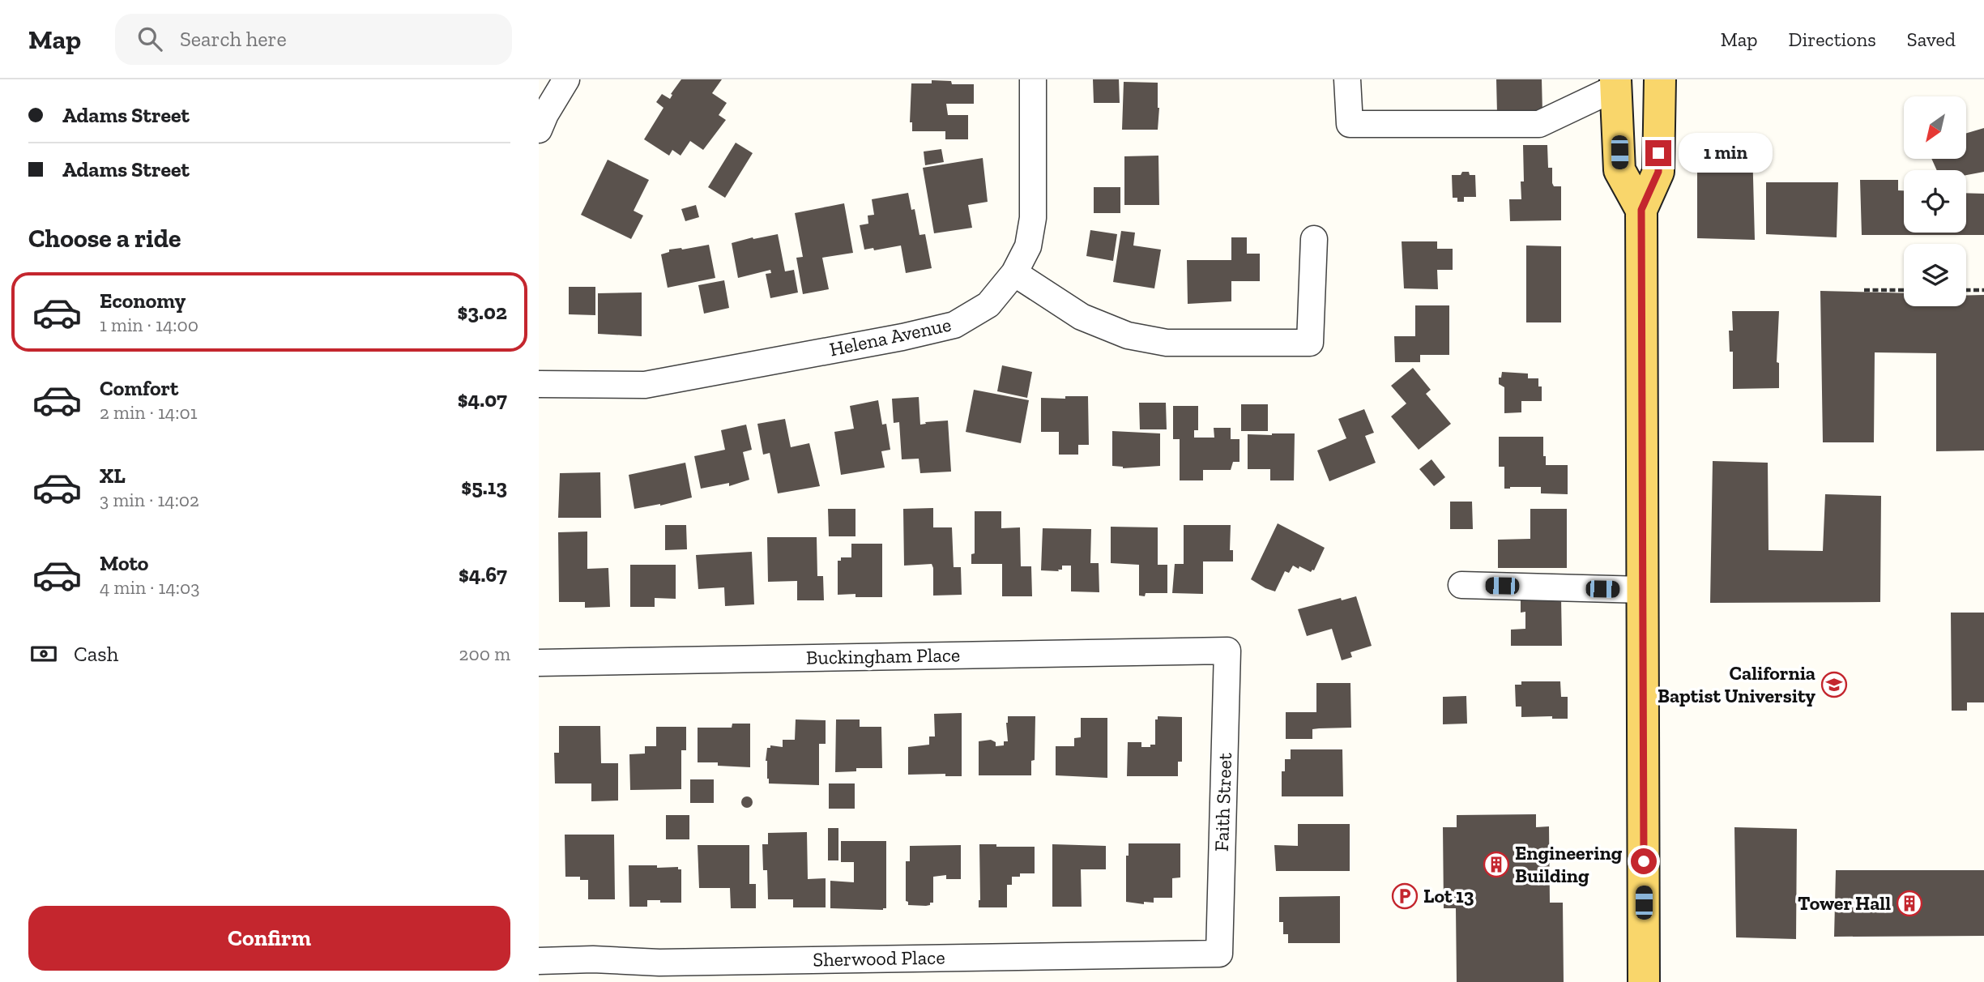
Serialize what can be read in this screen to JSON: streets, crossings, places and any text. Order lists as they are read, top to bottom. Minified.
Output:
{"streets":{"street":["Helena Avenue","Buckingham Place","Faith Street","Sherwood Place"]},"crossings":[["Buckingham Place","Faith Street"],["Faith Street","Sherwood Place"]],"places":{"school or university":["California Baptist University"],"building":["Engineering Building","Tower Hall"],"parking":["Lot 13"]},"north":"bottom left","page":{"header":"Map","search":"Search here","nav":["Map","Directions","Saved"],"banner":["Adams Street","Adams Street"],"bubble":"1 min","heading":"Choose a ride","list":[{"name":"Economy","note":"1 min · 14:00","value":"$3.02"},{"name":"Comfort","note":"2 min · 14:01","value":"$4.07"},{"name":"XL","note":"3 min · 14:02","value":"$5.13"},{"name":"Moto","note":"4 min · 14:03","value":"$4.67"}],"pay":["Cash","200 m"],"buttons":"Confirm"}}
